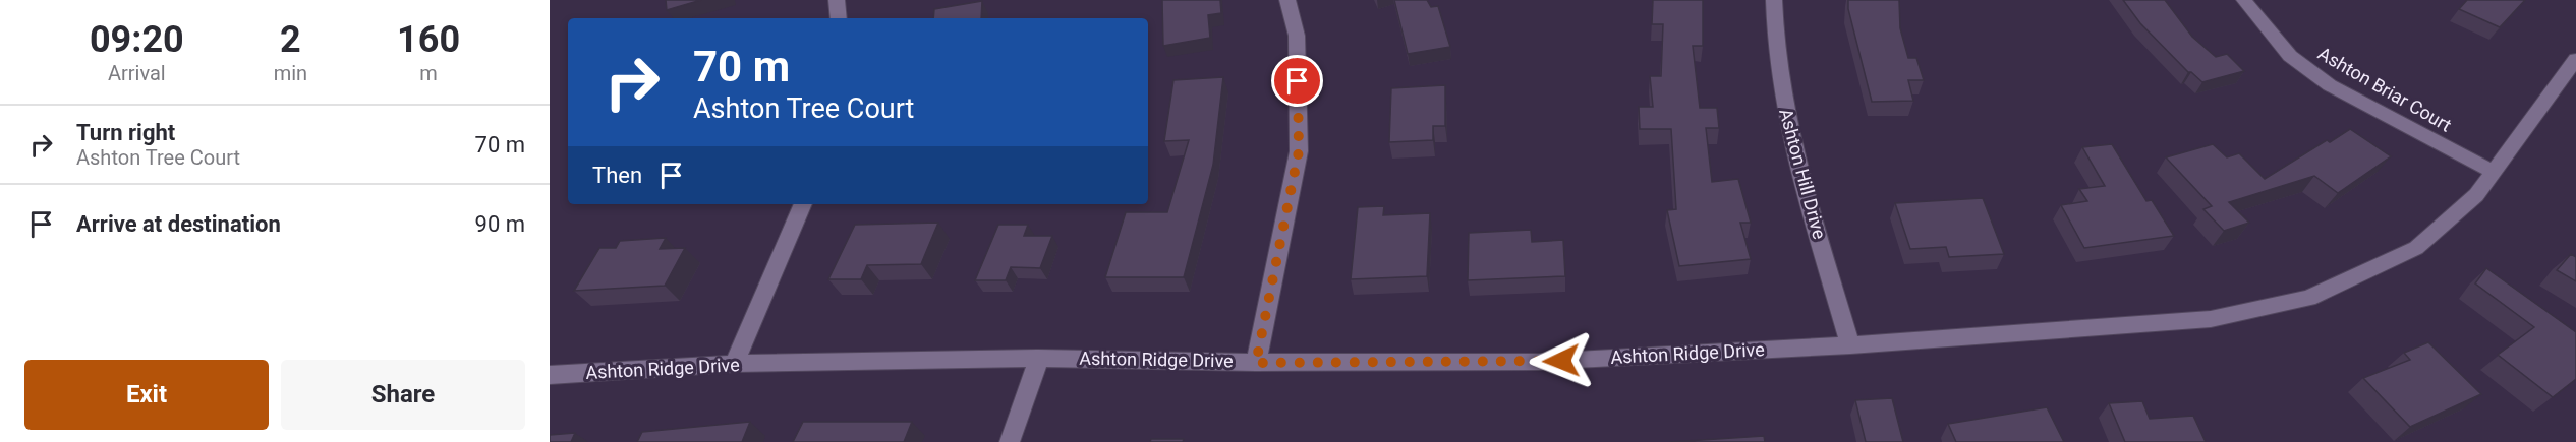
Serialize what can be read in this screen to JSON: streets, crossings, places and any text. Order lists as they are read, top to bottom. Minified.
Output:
{"streets":{"street":["Ashton Briar Court","Ashton Hill Drive","Ashton Ridge Drive"]},"crossings":[["Ashton Briar Court","Ashton Ridge Drive"],["Ashton Hill Drive","Ashton Ridge Drive"]],"page":{"eta":["09:20","Arrival","2","min","160","m"],"turn":["70 m","Ashton Tree Court"],"list":[{"name":"Turn right","note":"Ashton Tree Court","value":"70 m"},{"name":"Arrive at destination","value":"90 m"}],"then":"Then","buttons":["Exit","Share"]}}
